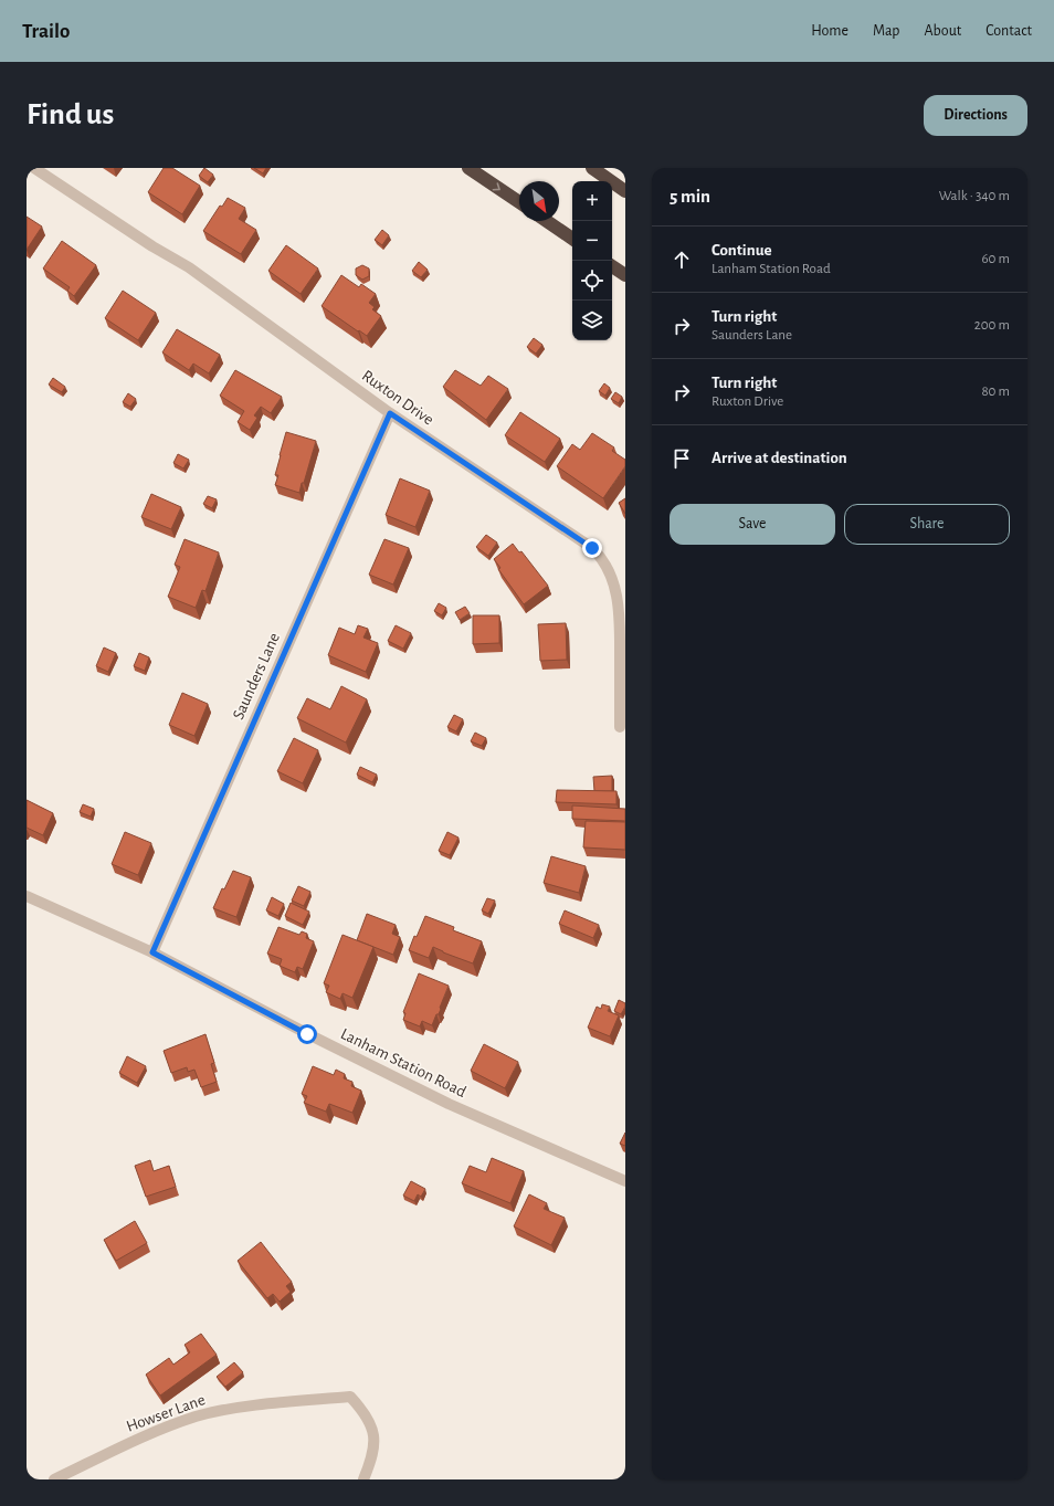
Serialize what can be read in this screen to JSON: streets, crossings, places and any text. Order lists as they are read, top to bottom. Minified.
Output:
{"streets":{"street":["Ruxton Drive","Saunders Lane","Lanham Station Road","Howser Lane"]},"crossings":[["Ruxton Drive","Saunders Lane"],["Saunders Lane","Lanham Station Road"]],"north":"bottom right","page":{"header":"Trailo","nav":["Home","Map","About","Contact"],"buttons":["Directions",["Save","Share"]],"title":"Find us","heading":["5 min","Walk · 340 m"],"map_buttons":["+","−"],"list":[["Continue","Lanham Station Road","60 m"],["Turn right","Saunders Lane","200 m"],["Turn right","Ruxton Drive","80 m"],"Arrive at destination"]}}
